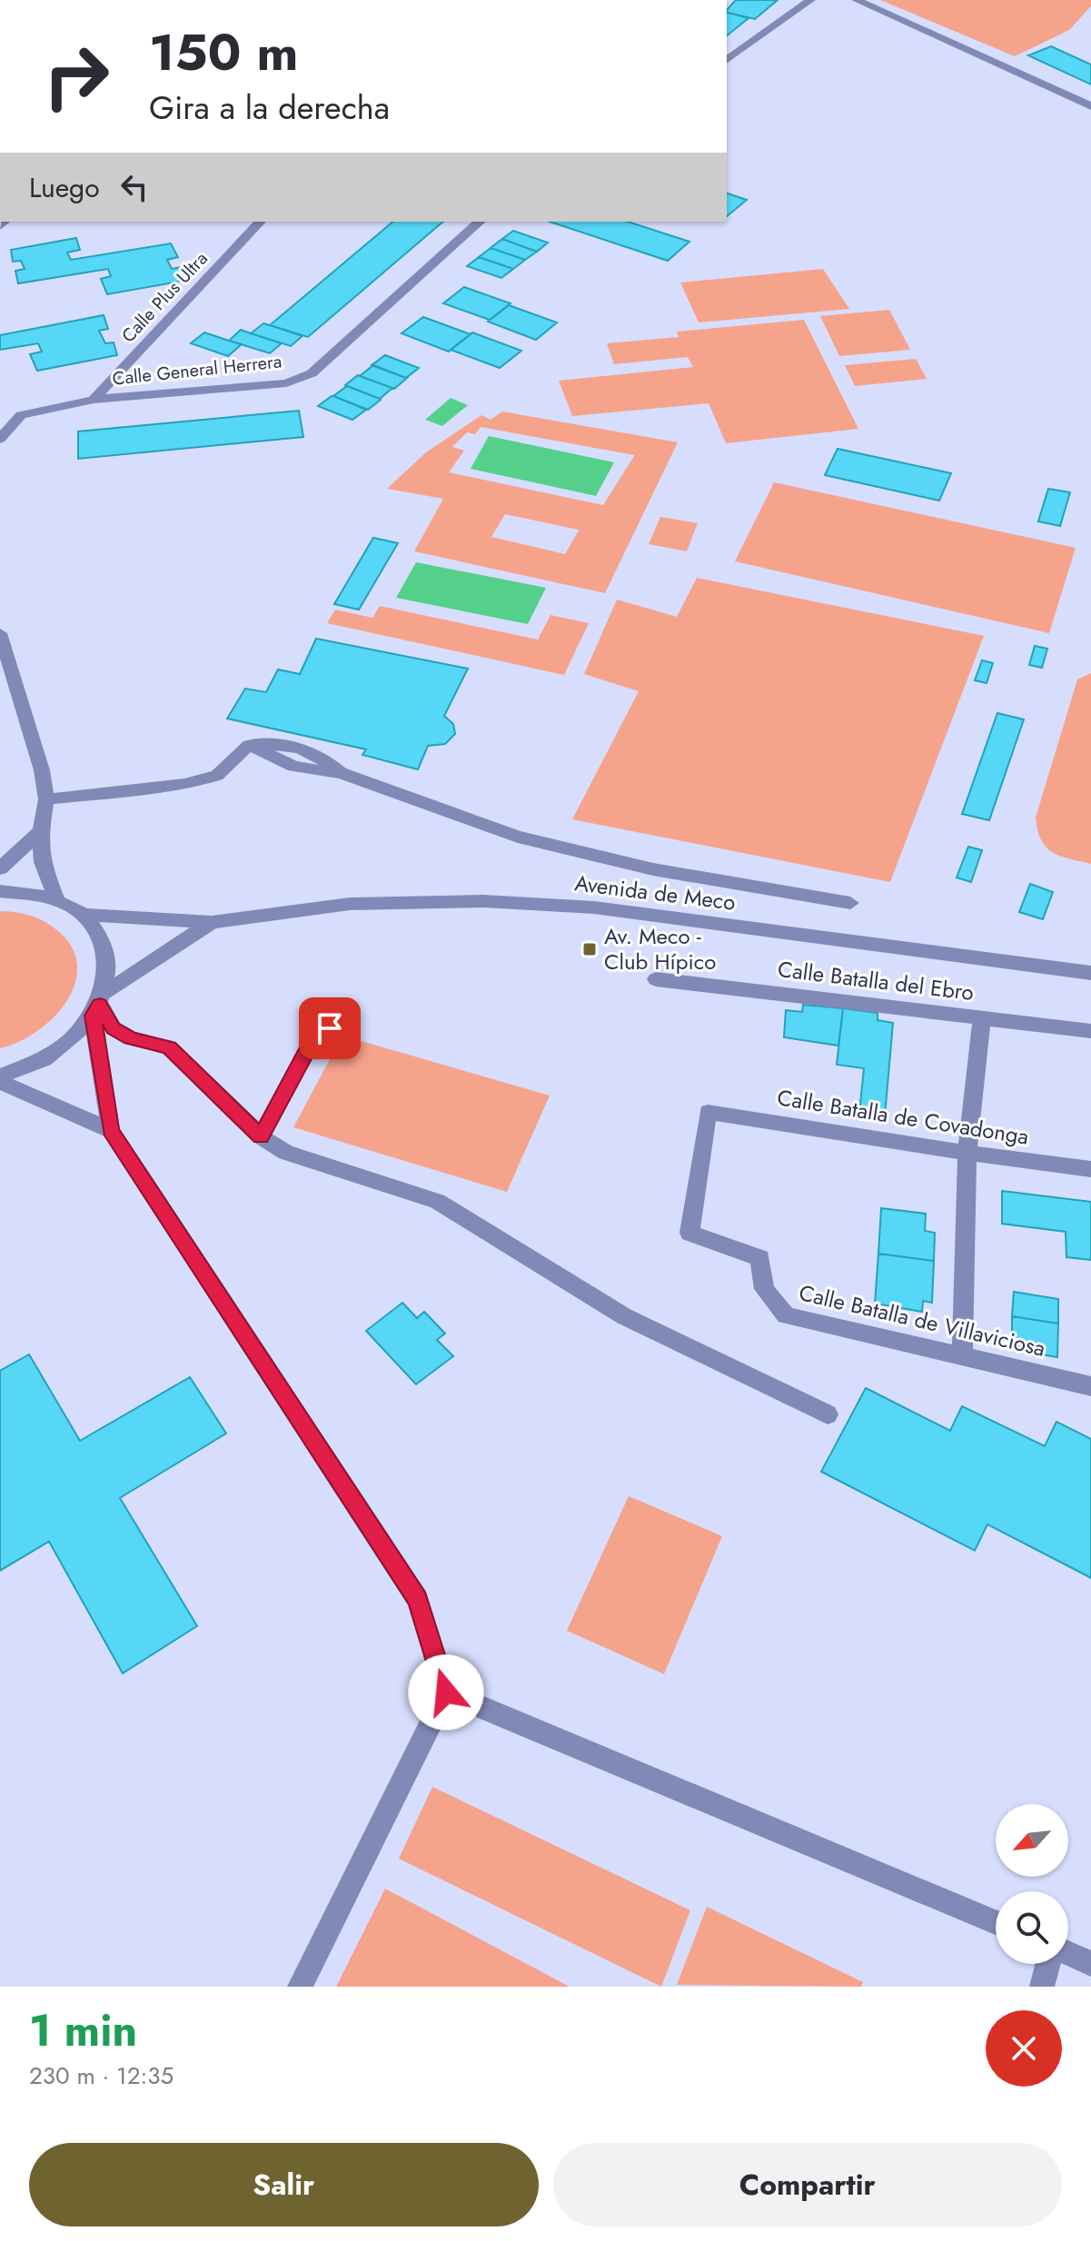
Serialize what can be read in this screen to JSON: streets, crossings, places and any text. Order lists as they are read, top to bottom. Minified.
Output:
{"streets":{"street":["Calle Plus Ultra","Calle General Herrera","Avenida de Meco","Calle Batalla del Ebro","Calle Batalla de Covadonga","Calle Batalla de Villaviciosa"]},"crossings":[["Calle Plus Ultra","Calle General Herrera"],["Calle Batalla de Covadonga","Calle Batalla de Villaviciosa"]],"places":{"transit":["Av. Meco - Club Hípico"]},"north":"bottom left","page":{"turn":["150 m","Gira a la derecha"],"then":"Luego","heading":["1 min","230 m · 12:35"],"buttons":["Salir","Compartir"]}}
